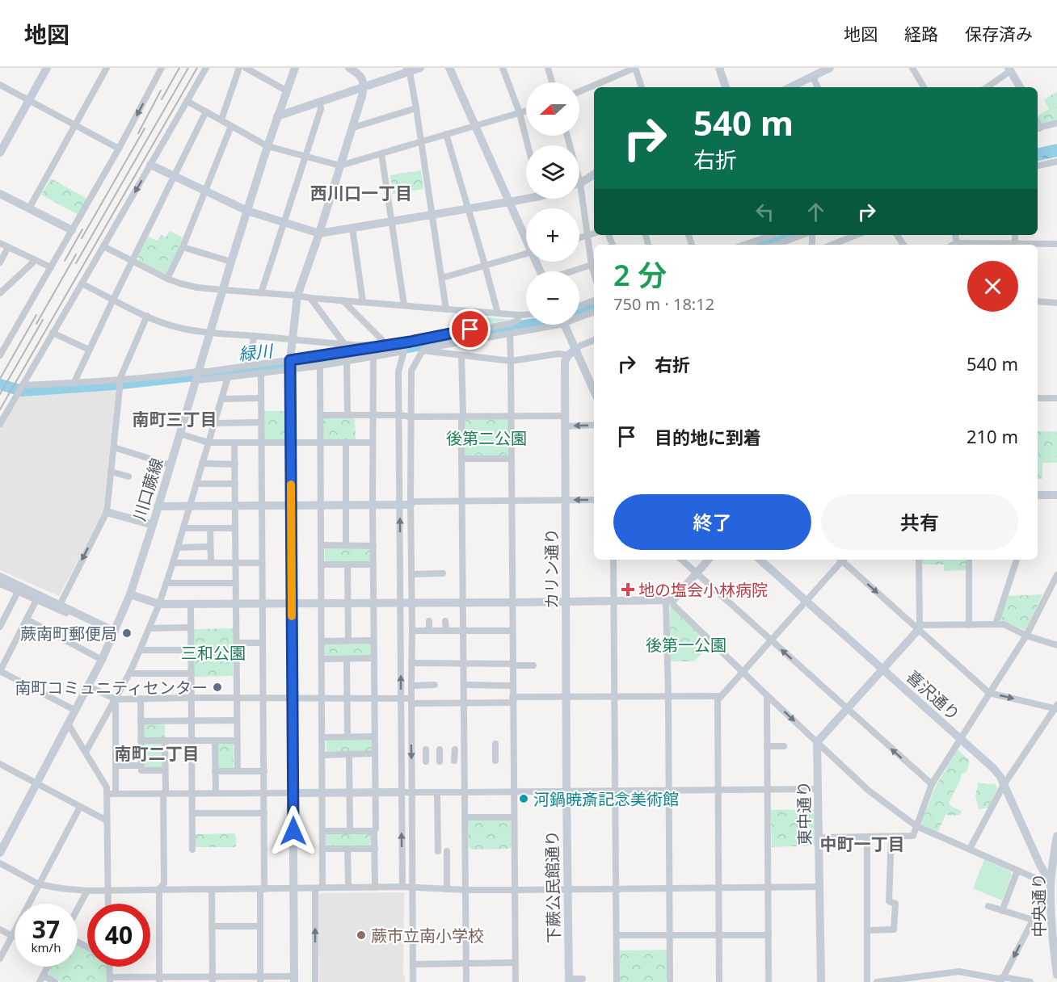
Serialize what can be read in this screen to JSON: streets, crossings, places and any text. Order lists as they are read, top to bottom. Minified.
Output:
{"streets":{"street":["川口蕨線","カリン通り","喜沢通り","東中通り","下蕨公民館通り","中央通り"]},"crossings":[["カリン通り","下蕨公民館通り"],["喜沢通り","中央通り"]],"districts":["西川口一丁目","南町三丁目","南町二丁目","中町一丁目"],"water":["緑川"],"parks":["後第二公園","後第一公園","三和公園"],"places":{"health":["地の塩会小林病院"],"other":["蕨南町郵便局","南町コミュニティセンター","河鍋暁斎記念美術館","蕨市立南小学校"]},"north":"left","page":{"header":"地図","nav":["地図","経路","保存済み"],"map_buttons":["+","−"],"turn":["540 m","右折"],"heading":["2 分","750 m · 18:12"],"list":[{"name":"右折","value":"540 m"},{"name":"目的地に到着","value":"210 m"}],"buttons":["終了","共有"],"speed":"37 km/h","limit":"40"}}
